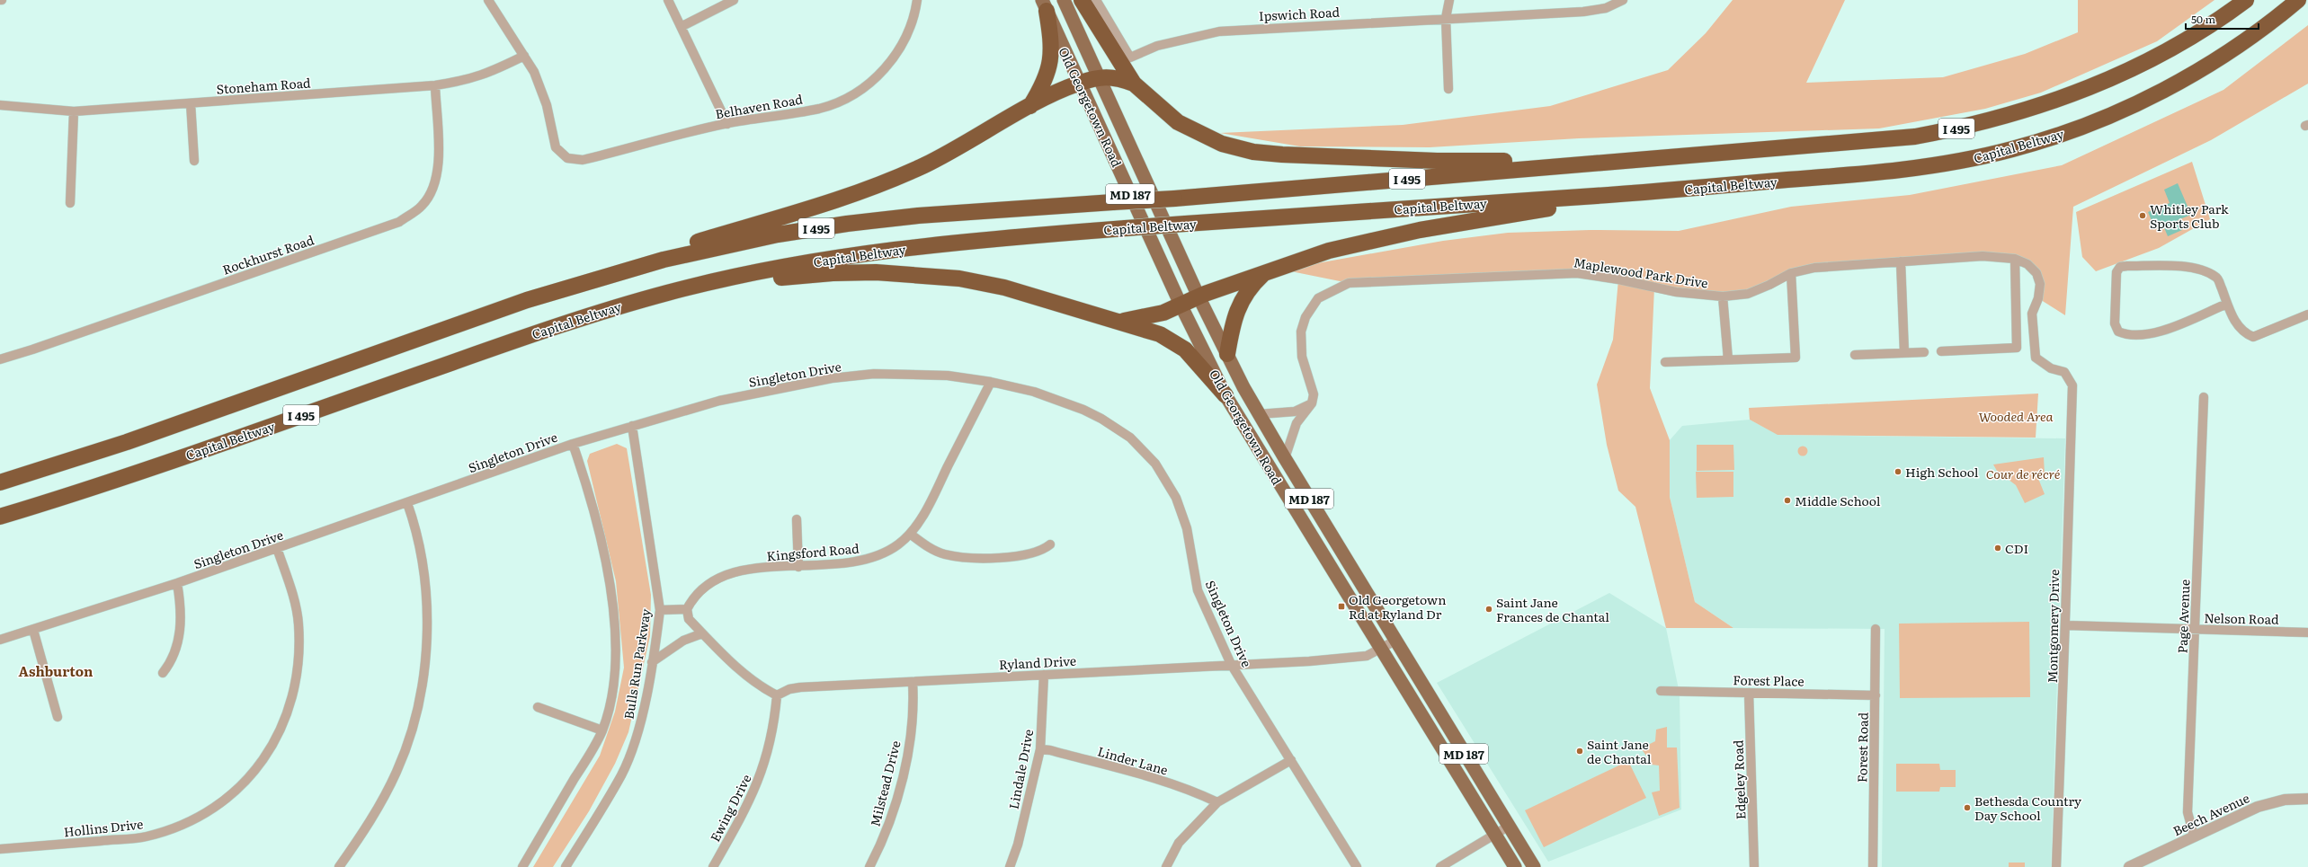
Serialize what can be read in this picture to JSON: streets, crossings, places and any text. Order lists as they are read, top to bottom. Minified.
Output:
{"streets":{"highway":["I 495","Capital Beltway"],"main road":["Old Georgetown Road","MD 187"],"street":["Ipswich Road","Stoneham Road","Belhaven Road","Rockhurst Road","Maplewood Park Drive","Singleton Drive","Kingsford Road","Page Avenue","Nelson Road","Montgomery Drive","Ryland Drive","Bulls Run Parkway","Forest Place","Forest Road","Linder Lane","Lindale Drive","Edgeley Road","Milstead Drive","Ewing Drive","Beech Avenue","Hollins Drive"]},"crossings":[["Stoneham Road","Belhaven Road"],["Stoneham Road","Rockhurst Road"],["Old Georgetown Road","Ryland Drive"],["Maplewood Park Drive","Montgomery Drive"],["Singleton Drive","Kingsford Road"],["Singleton Drive","Ryland Drive"],["Singleton Drive","Bulls Run Parkway"],["Singleton Drive","Hollins Drive"],["Page Avenue","Nelson Road"],["Page Avenue","Beech Avenue"],["Nelson Road","Montgomery Drive"],["Ryland Drive","Lindale Drive"],["Ryland Drive","Milstead Drive"],["Ryland Drive","Ewing Drive"],["Forest Place","Forest Road"],["Forest Place","Edgeley Road"],["Linder Lane","Lindale Drive"]],"districts":["Ashburton"],"parks":["Wooded Area","Cour de récré"],"places":{"other":["Whitley Park Sports Club","High School","Middle School","CDI","Saint Jane Frances de Chantal","Saint Jane de Chantal","Bethesda Country Day School"],"transit":["Old Georgetown Rd at Ryland Dr"]},"scale_bar":"50 m"}
